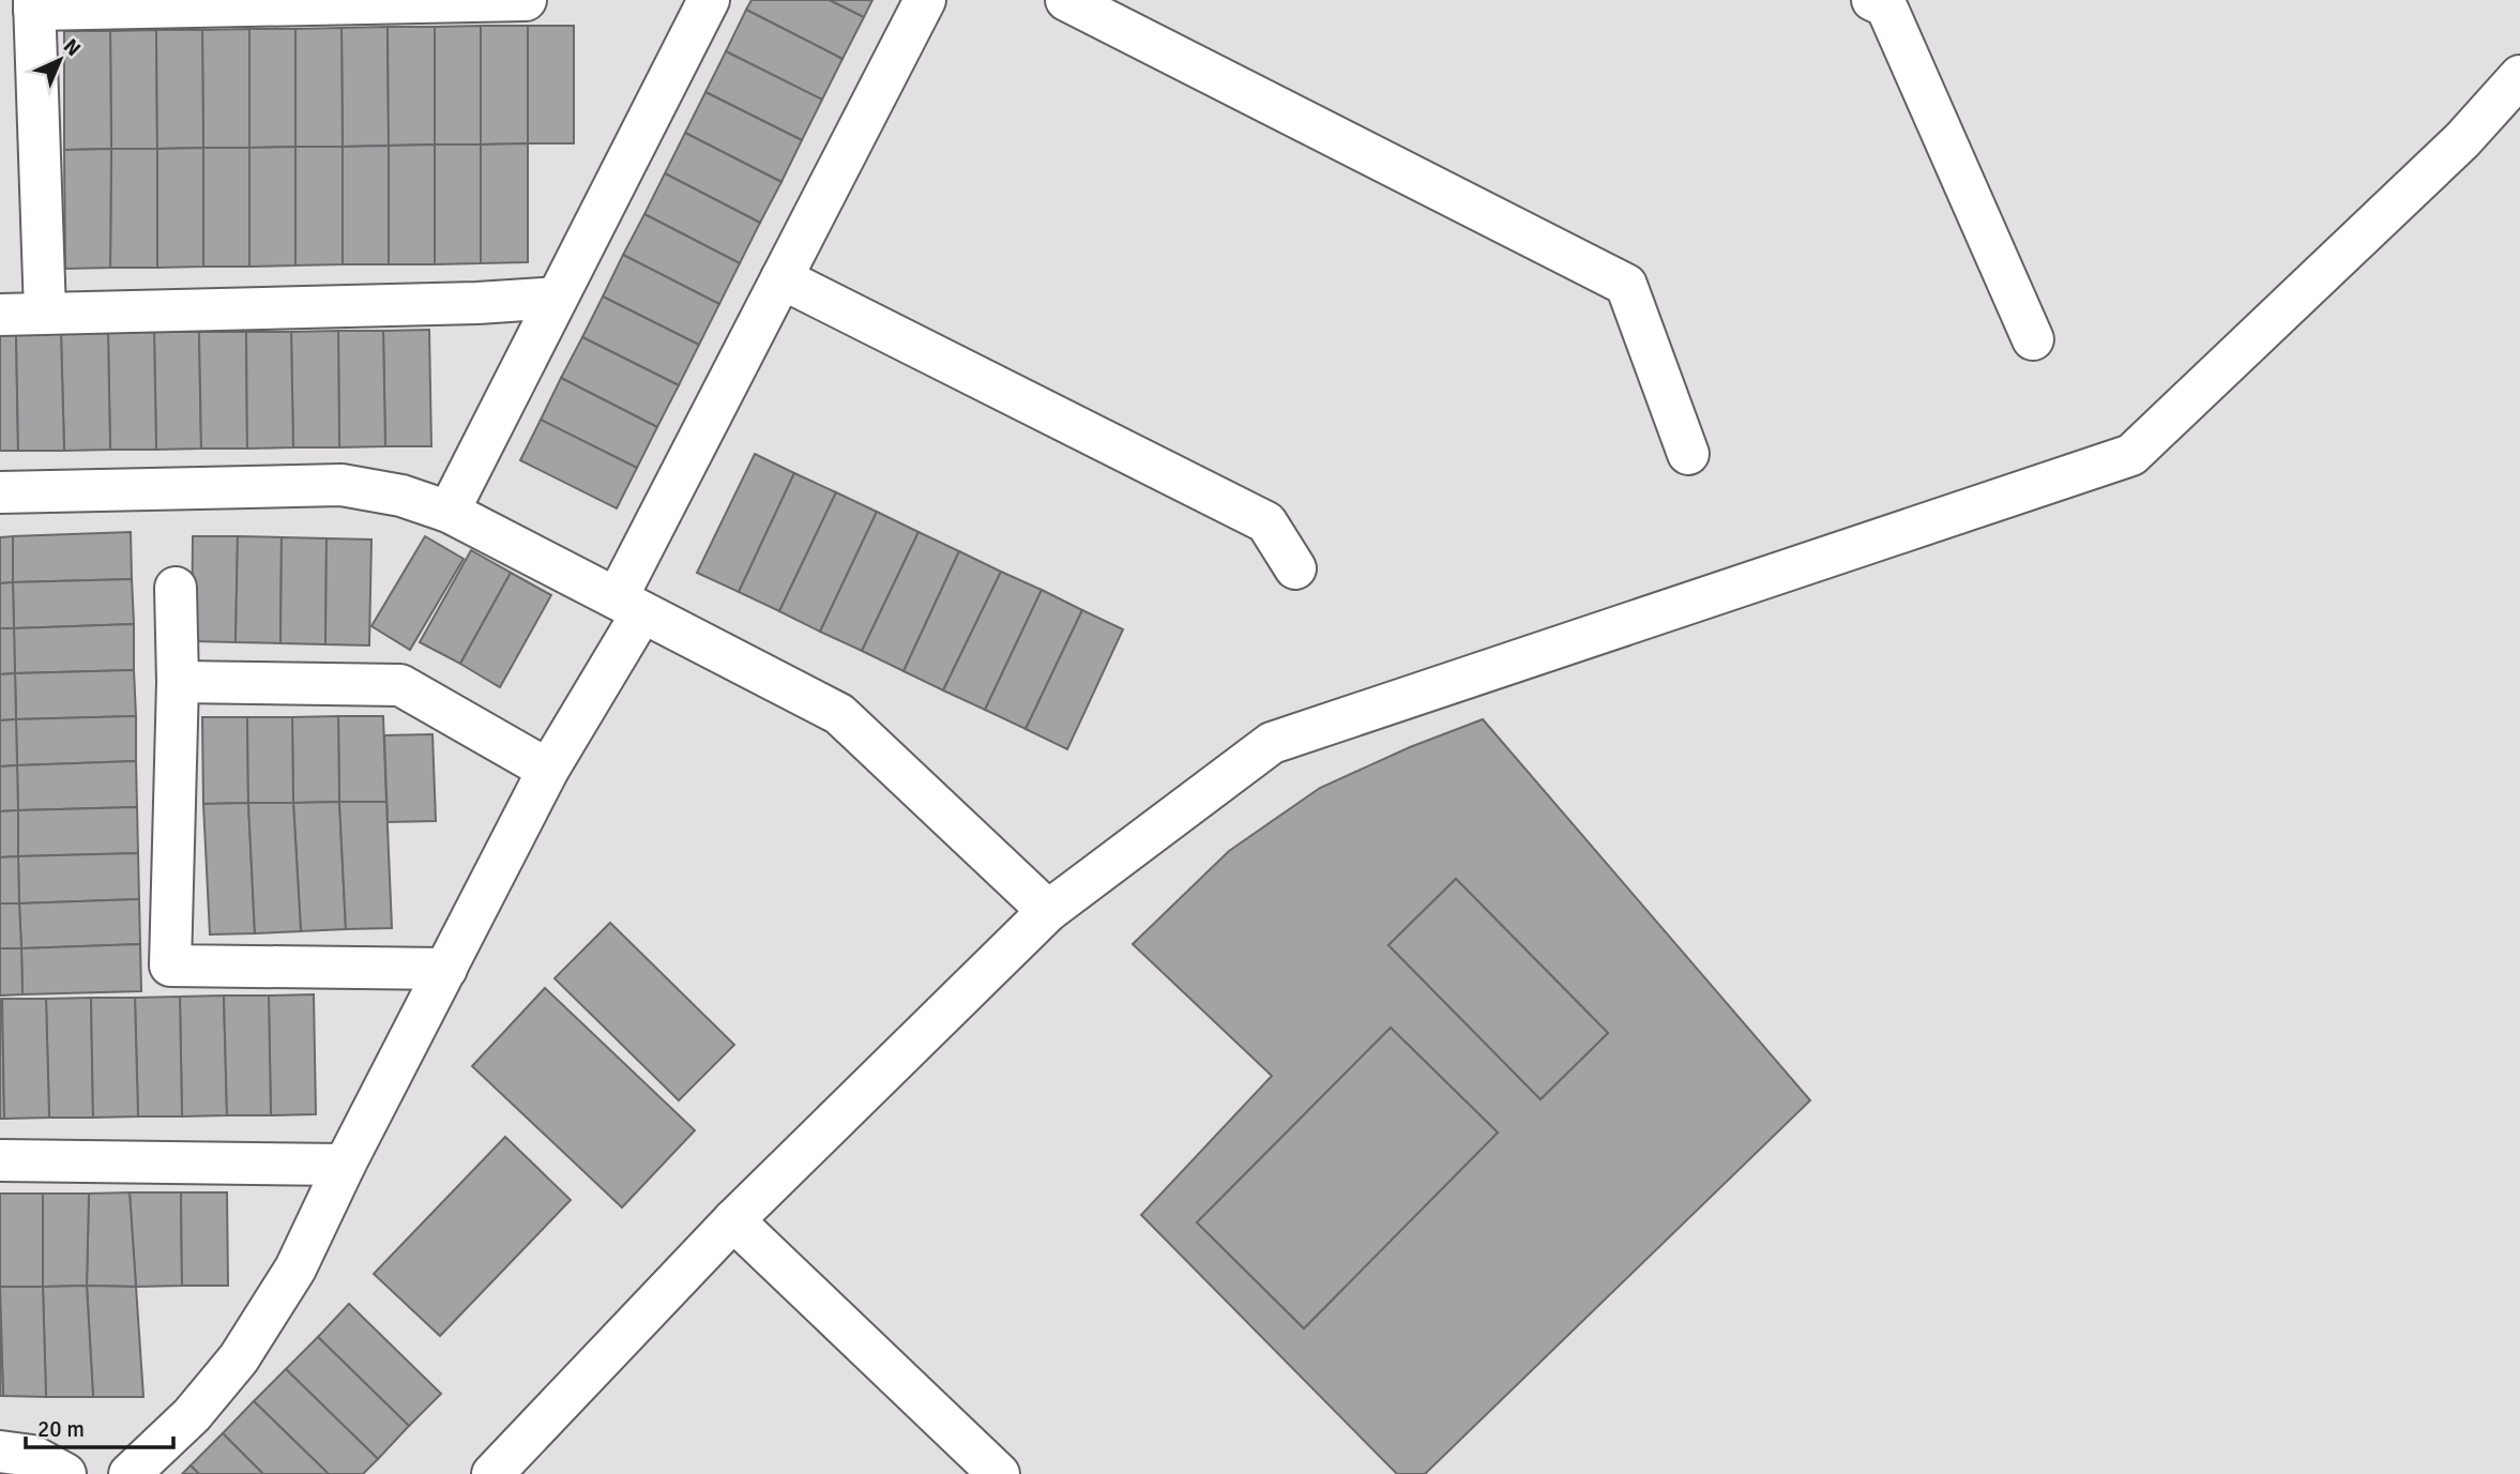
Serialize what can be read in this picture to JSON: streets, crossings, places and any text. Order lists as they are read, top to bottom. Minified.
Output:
{"scale_bar":"20 m","north":"top right"}
